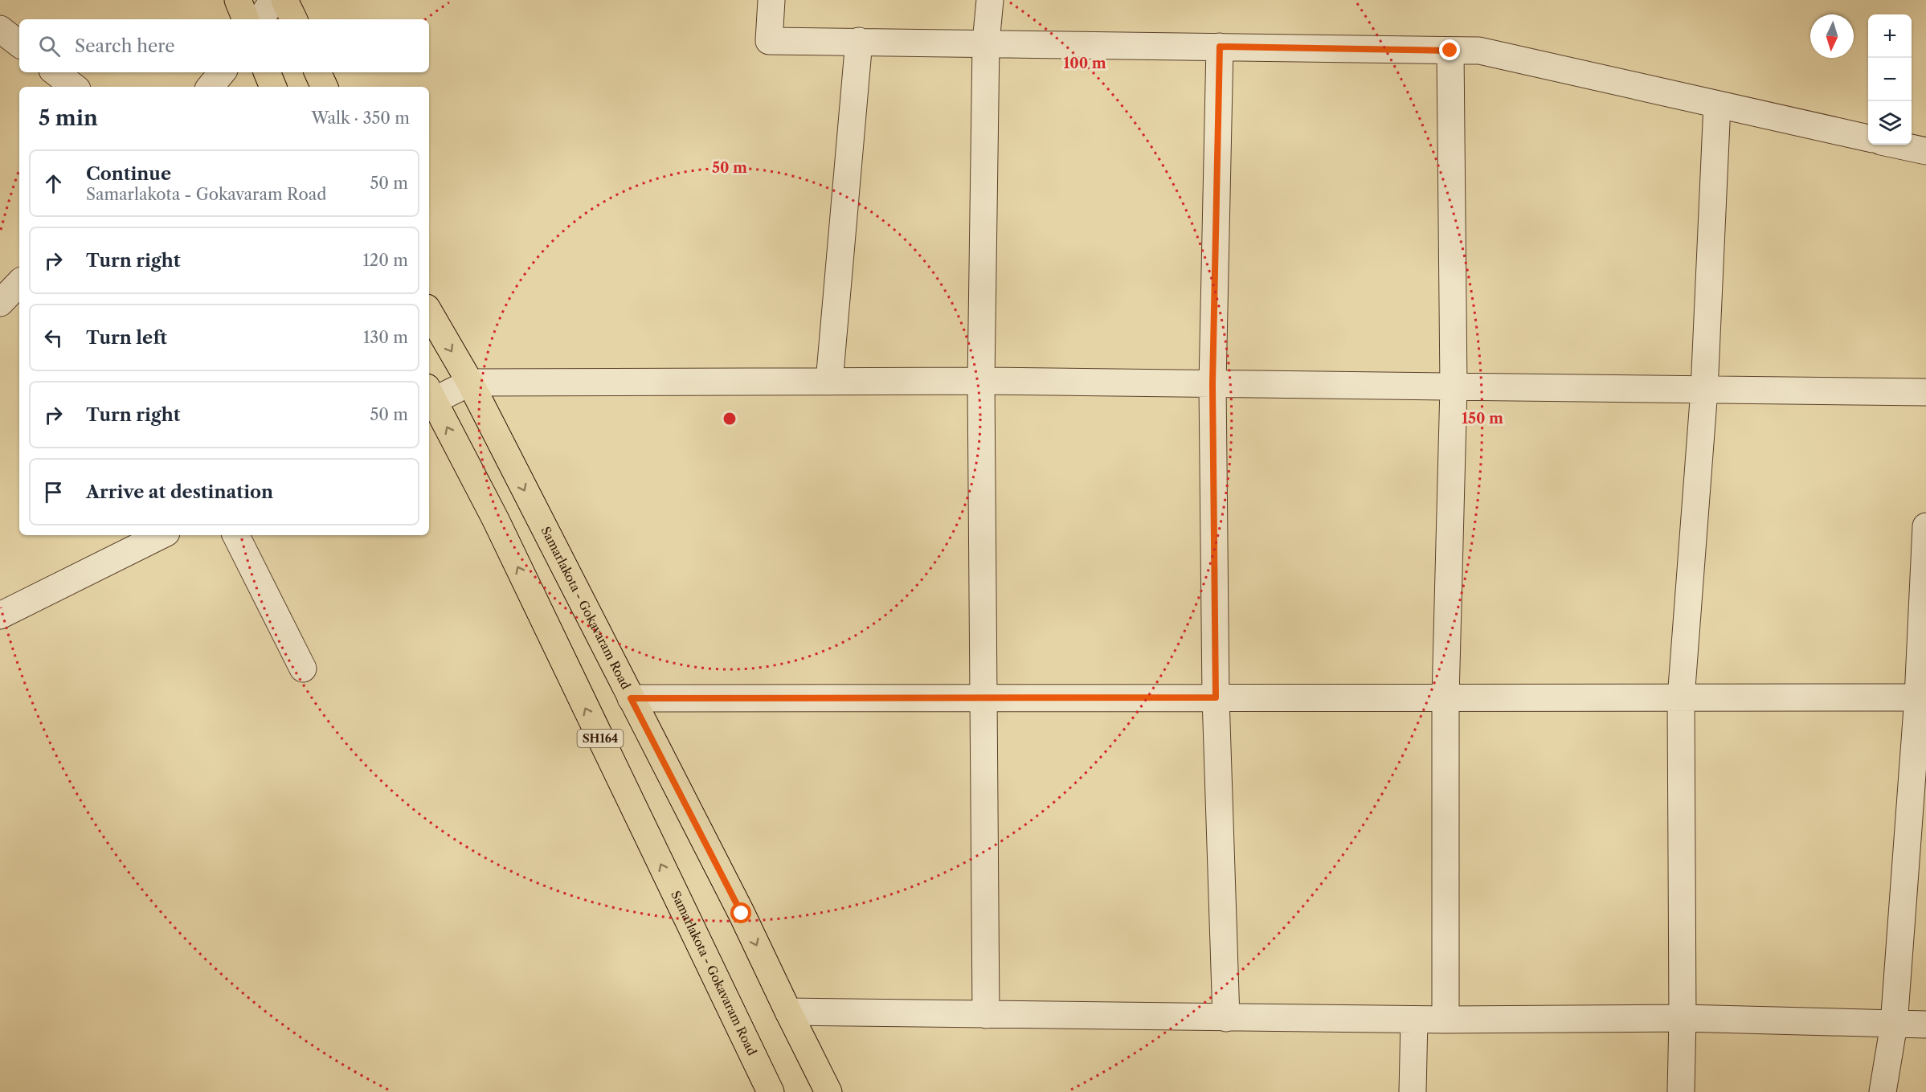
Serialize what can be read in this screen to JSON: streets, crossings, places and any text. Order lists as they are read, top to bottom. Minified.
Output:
{"streets":{"main road":["Samarlakota - Gokavaram Road","SH164"]},"north":"bottom","page":{"map_buttons":["+","−"],"search":"Search here","heading":["5 min","Walk · 350 m"],"list":[["Continue","Samarlakota - Gokavaram Road","50 m"],["Turn right","120 m"],["Turn left","130 m"],["Turn right","50 m"],"Arrive at destination"]},"rings":["100 m","50 m","150 m"]}
